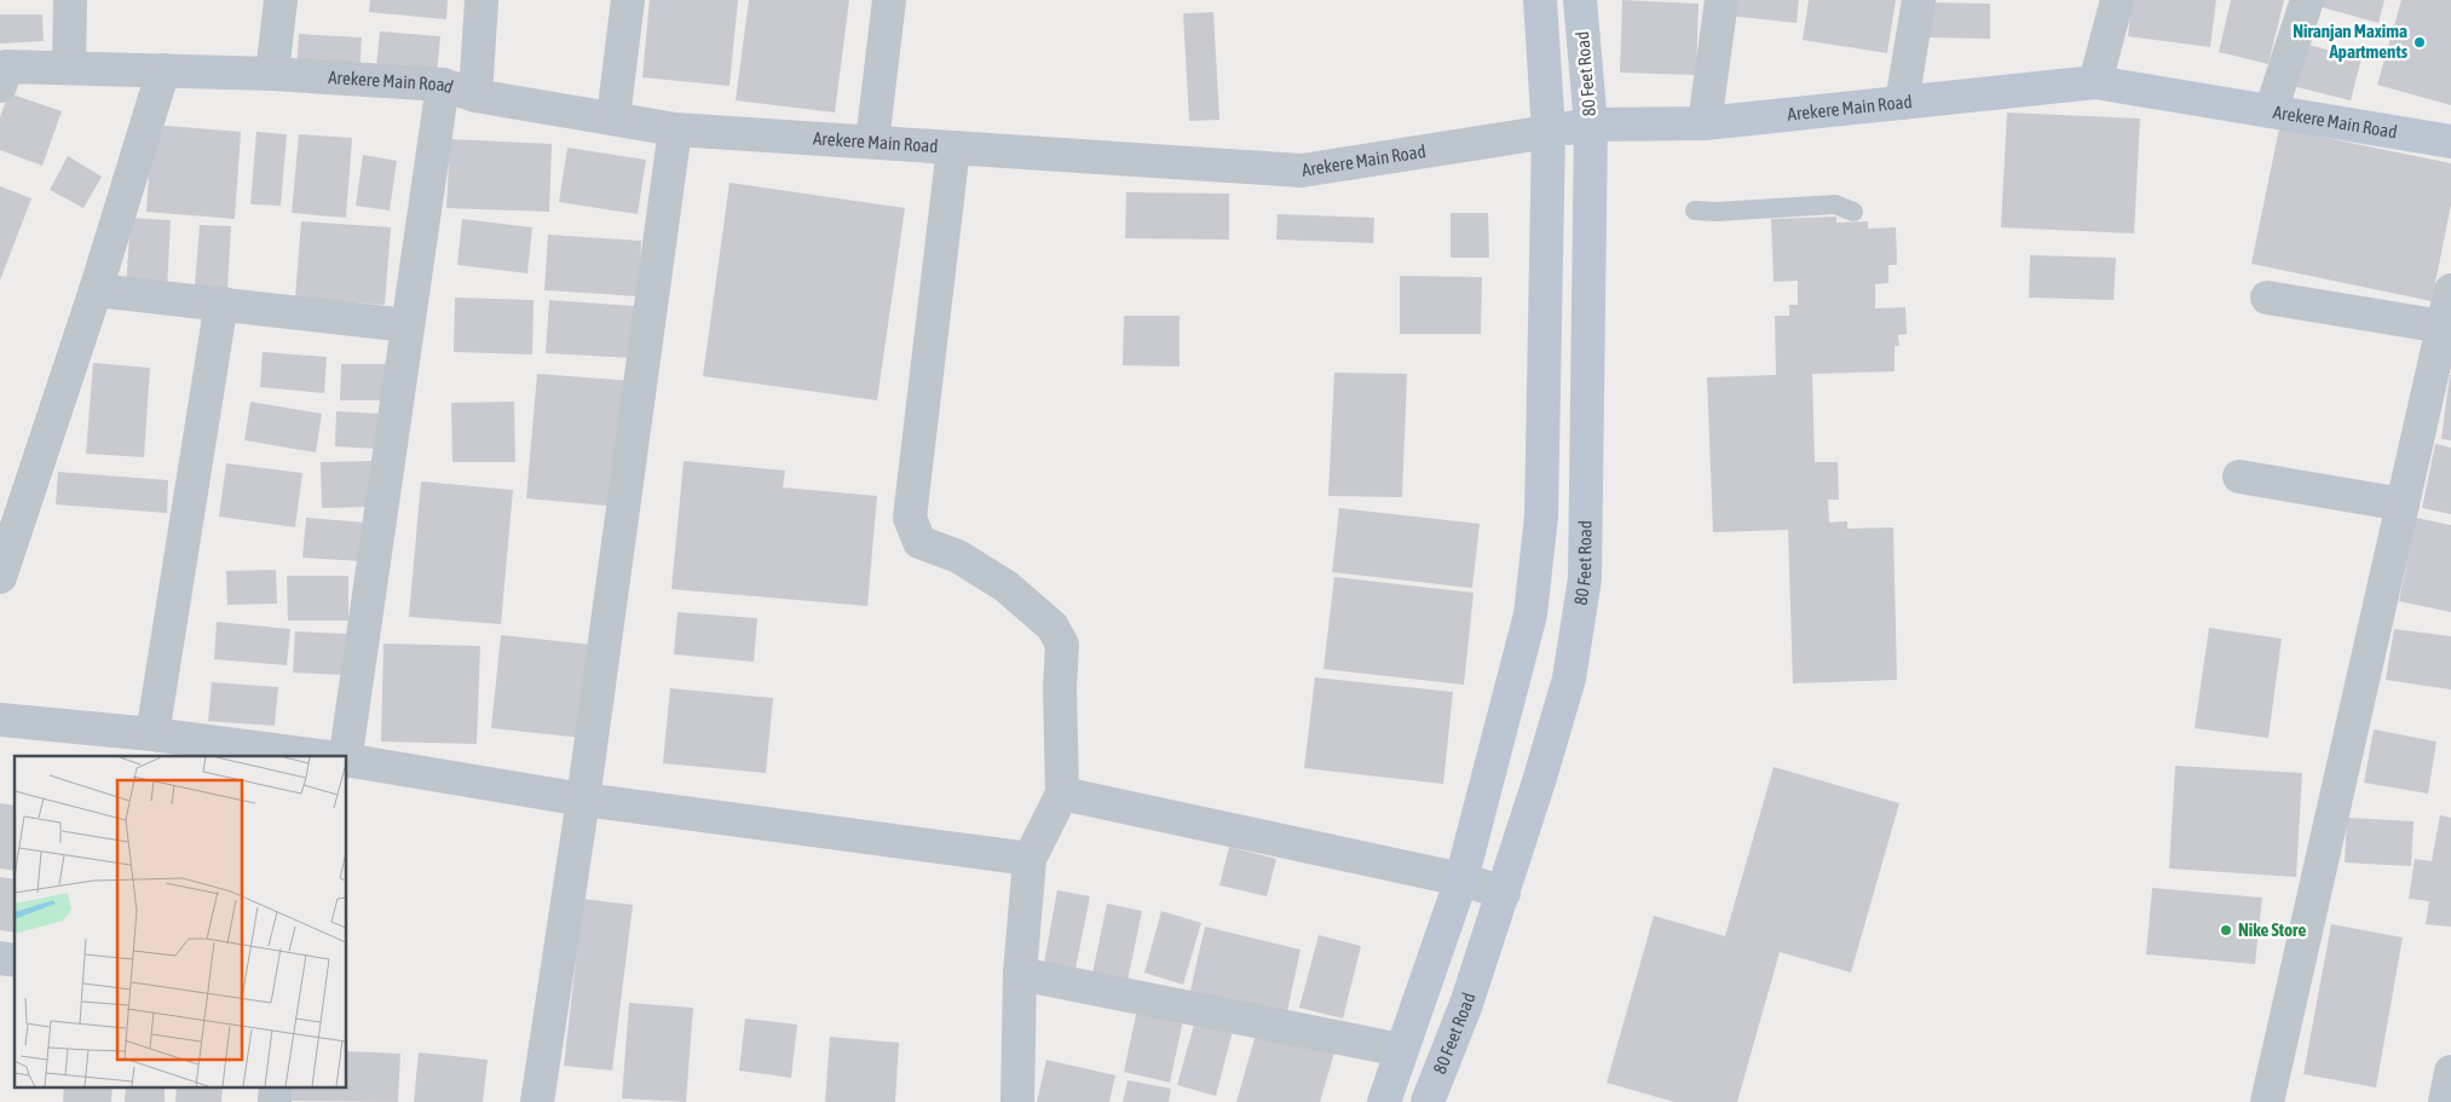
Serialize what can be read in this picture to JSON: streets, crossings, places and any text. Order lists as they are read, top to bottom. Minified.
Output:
{"streets":{"main road":["80 Feet Road","Arekere Main Road"]},"crossings":[["80 Feet Road","Arekere Main Road"]],"places":["Niranjan Maxima Apartments","Nike Store"]}
